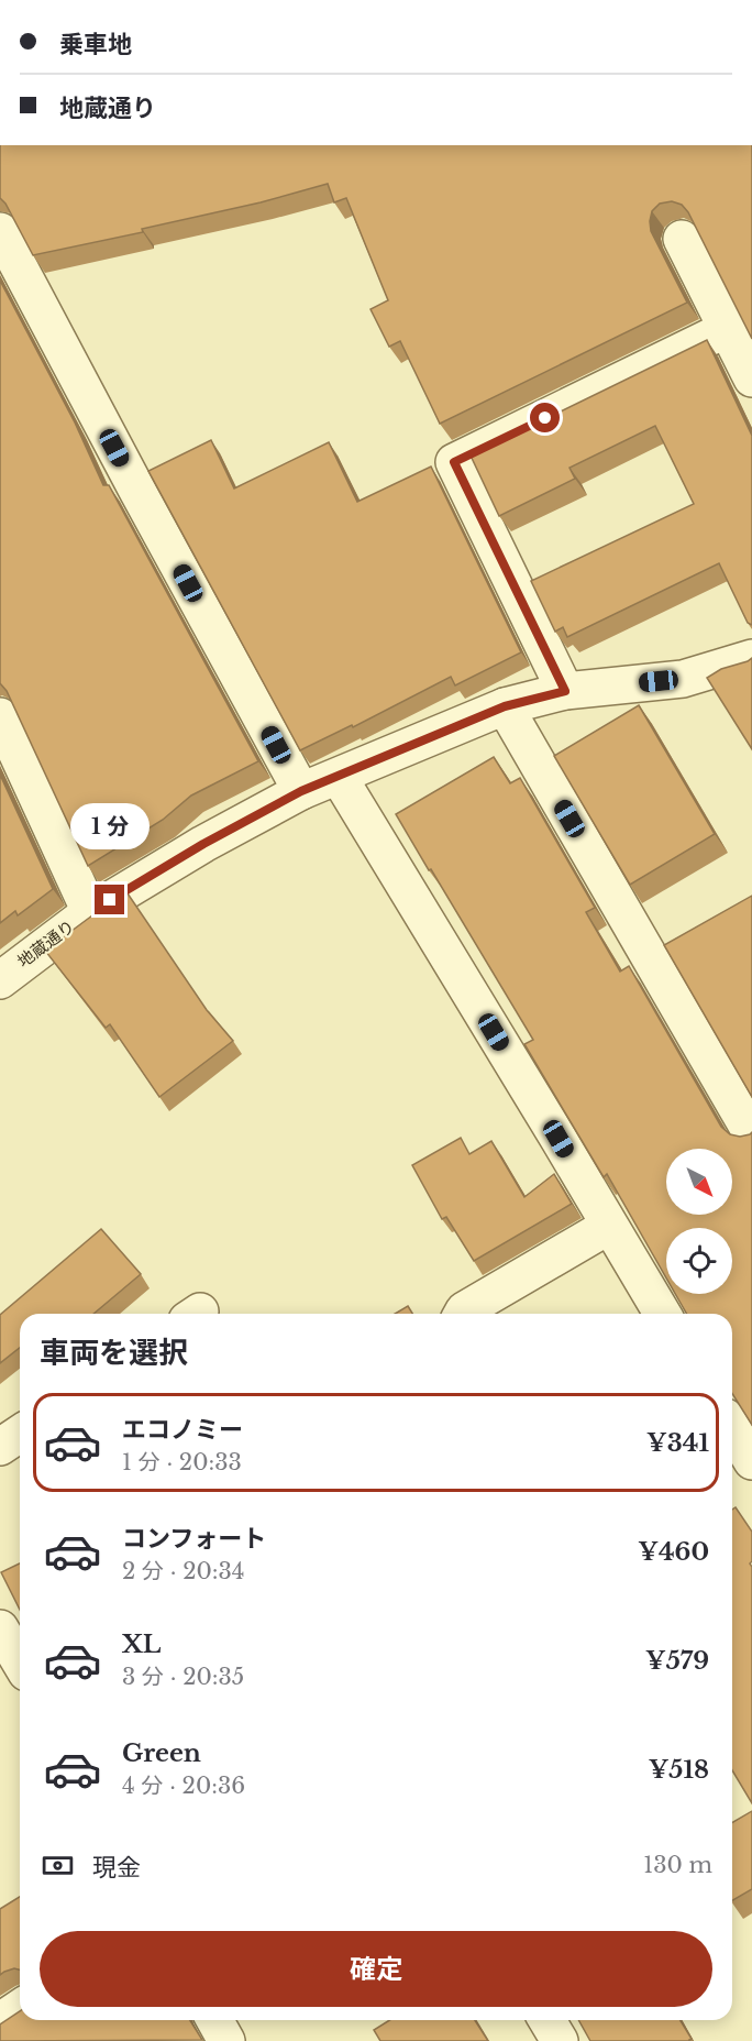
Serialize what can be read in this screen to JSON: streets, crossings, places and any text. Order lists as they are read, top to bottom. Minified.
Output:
{"streets":{"street":["地蔵通り"]},"north":"bottom right","page":{"banner":["乗車地","地蔵通り"],"bubble":"1 分","heading":"車両を選択","list":[{"name":"エコノミー","note":"1 分 · 20:33","value":"¥341"},{"name":"コンフォート","note":"2 分 · 20:34","value":"¥460"},{"name":"XL","note":"3 分 · 20:35","value":"¥579"},{"name":"Green","note":"4 分 · 20:36","value":"¥518"}],"pay":["現金","130 m"],"buttons":"確定"}}
